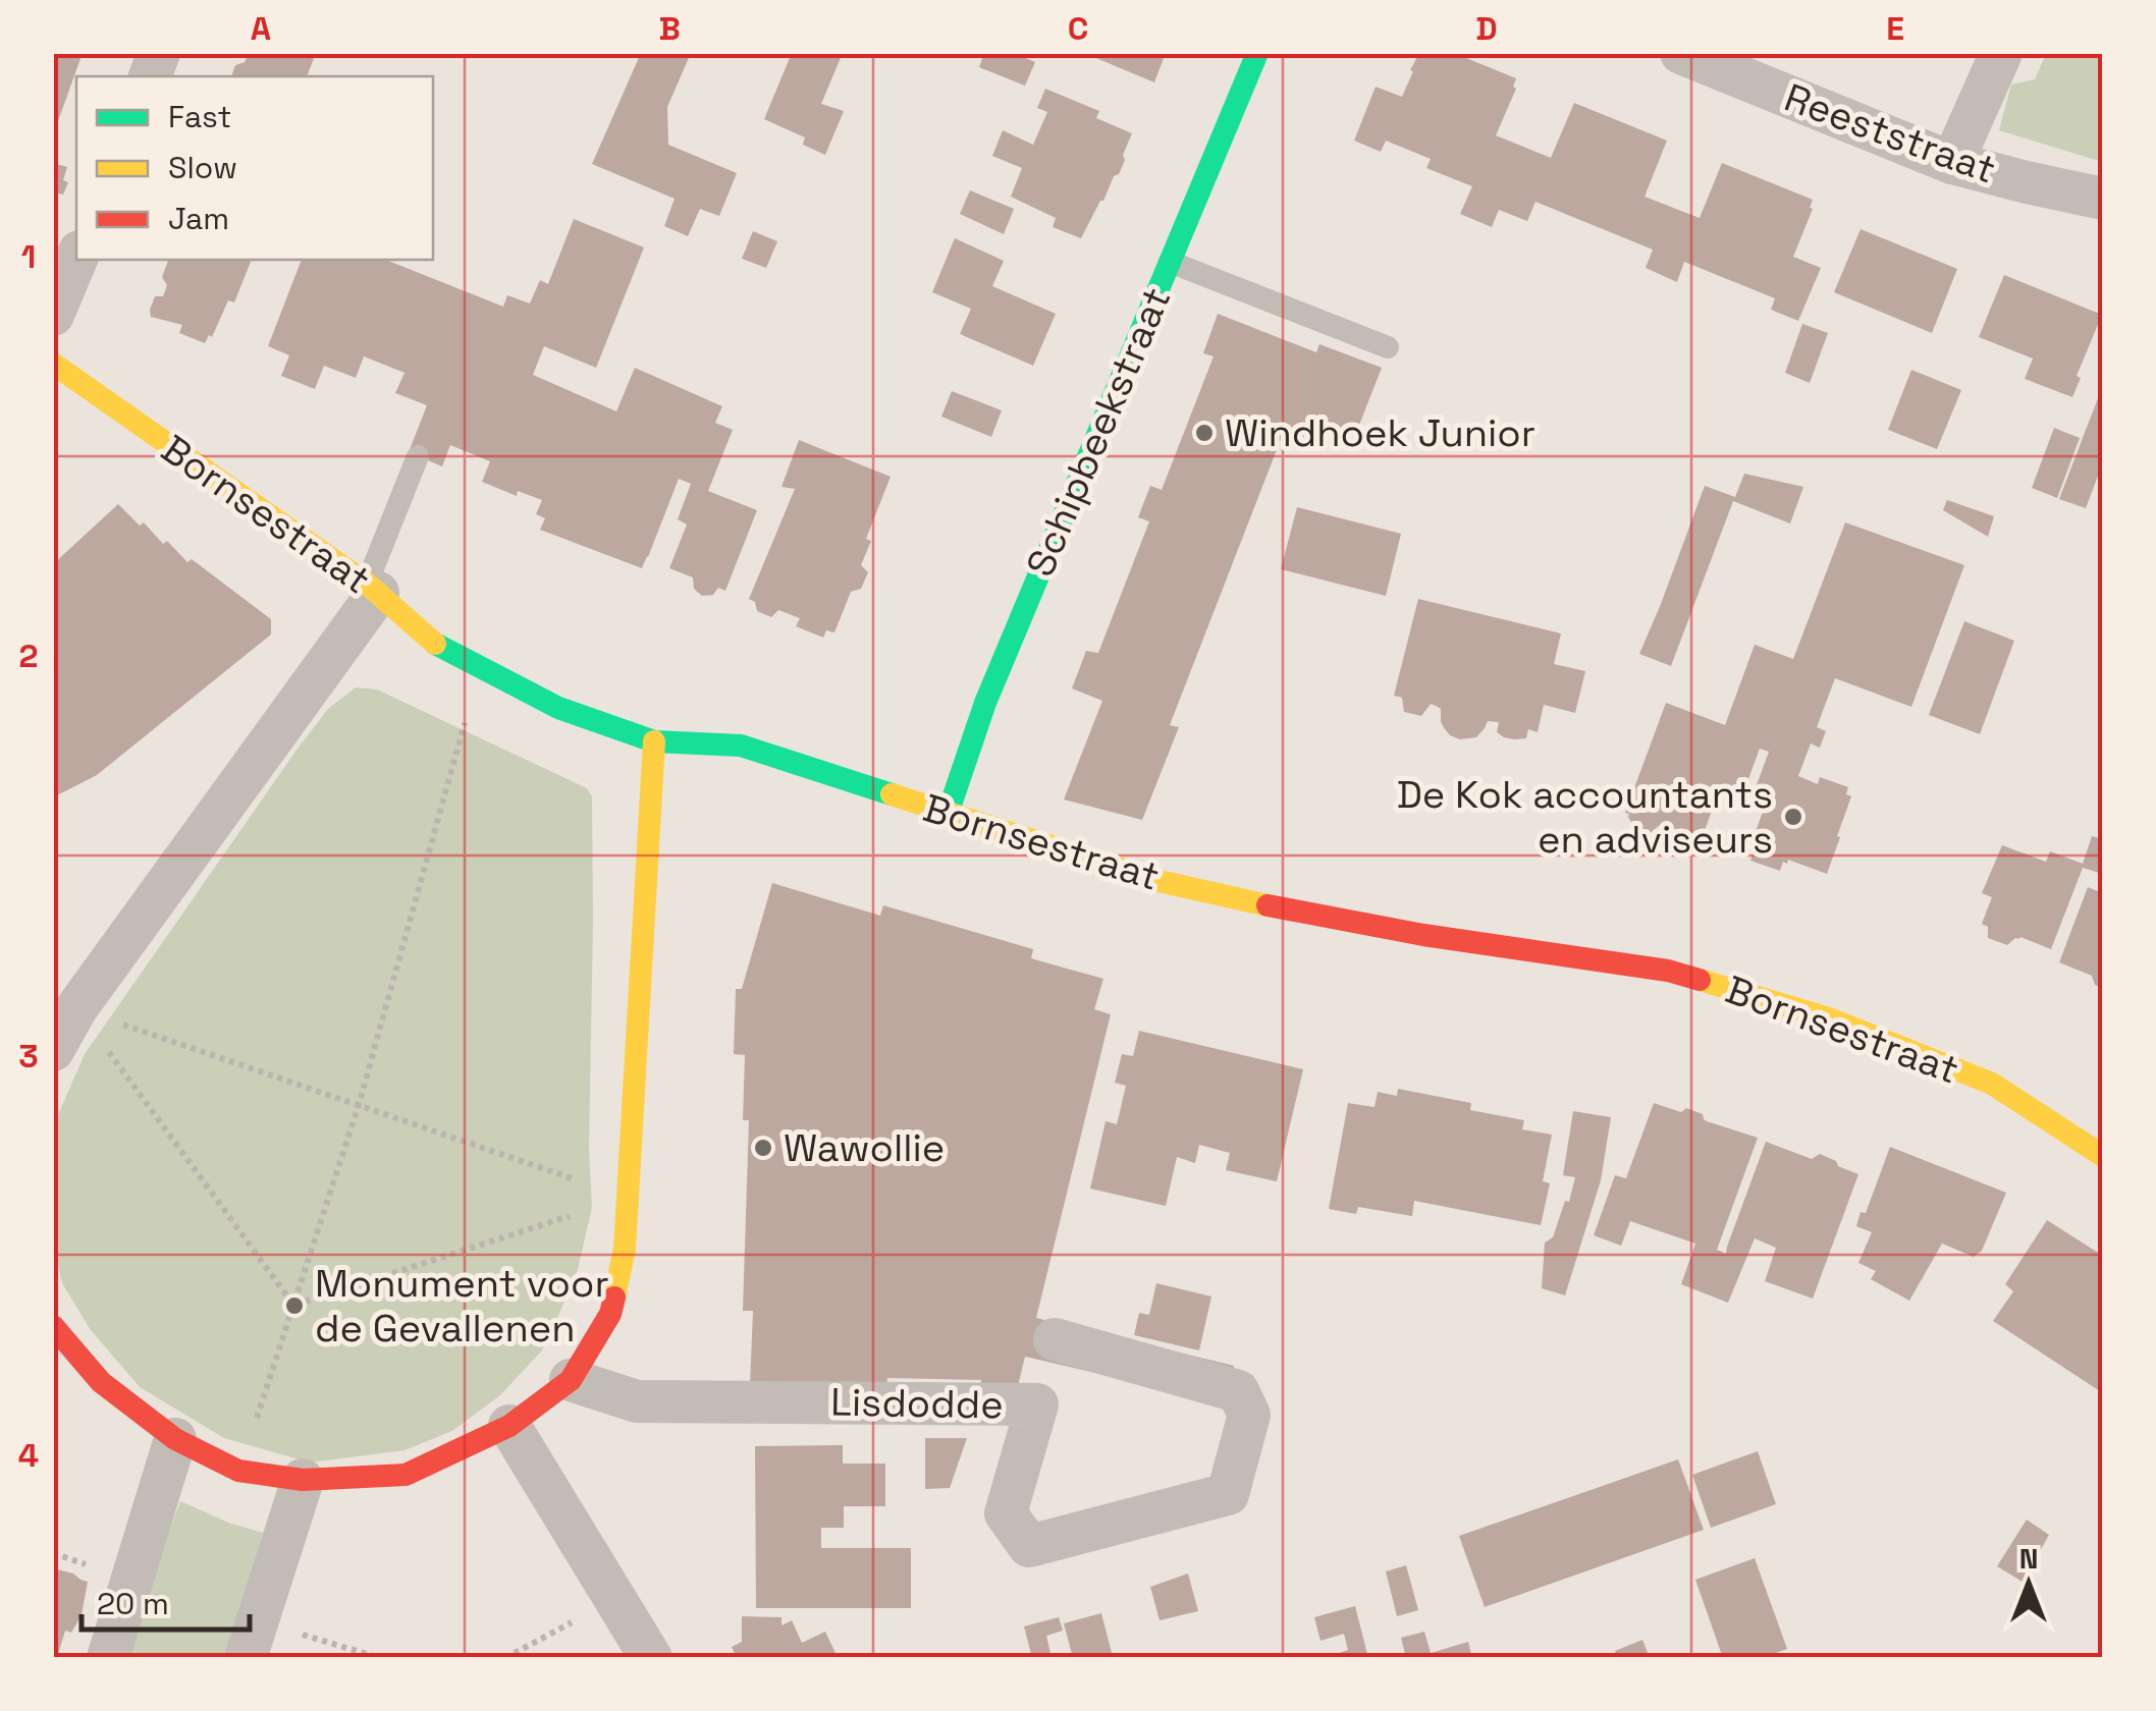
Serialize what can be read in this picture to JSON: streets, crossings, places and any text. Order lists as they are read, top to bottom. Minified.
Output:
{"streets":{"street":["Reeststraat","Schipbeekstraat","Bornsestraat","Lisdodde"]},"crossings":[["Schipbeekstraat","Bornsestraat"]],"places":["Windhoek Junior","De Kok accountants en adviseurs","Wawollie","Monument voor de Gevallenen"],"legend":["Fast","Slow","Jam"],"scale_bar":"20 m","north":"top","grid":{"columns":["A","B","C","D","E"],"rows":["1","2","3","4"]}}
